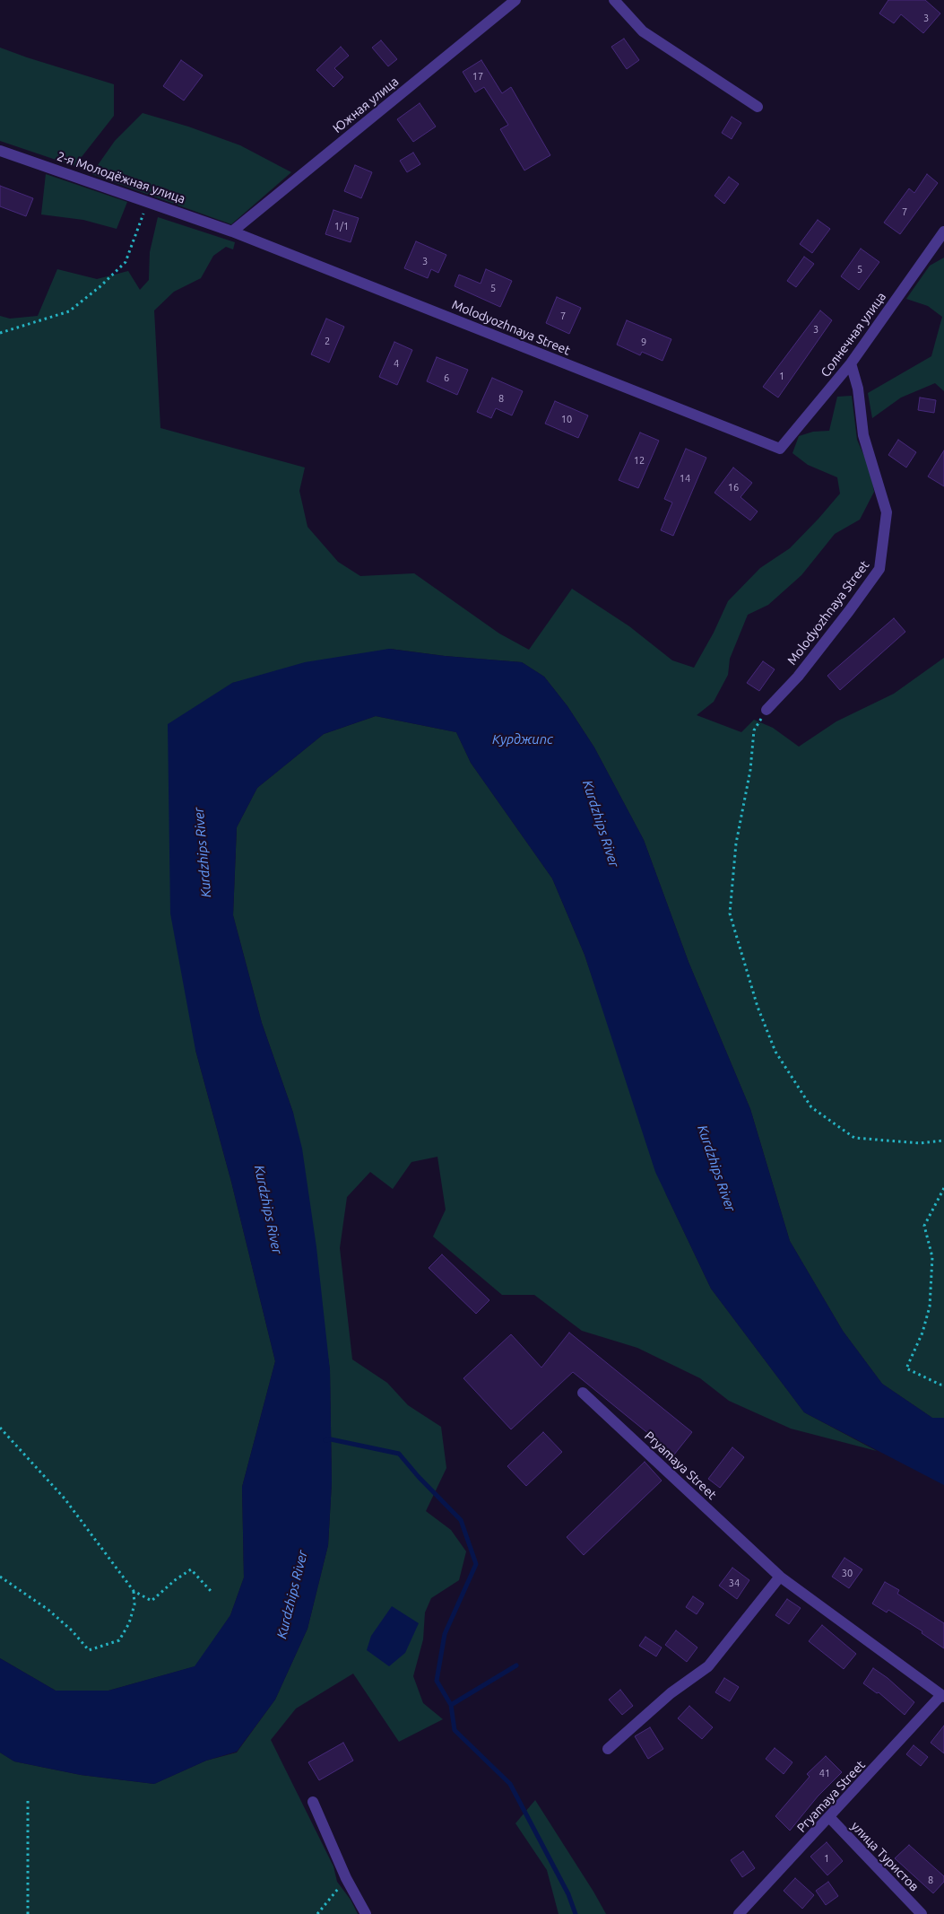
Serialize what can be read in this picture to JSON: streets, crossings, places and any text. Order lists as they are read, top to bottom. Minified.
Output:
{"streets":{"street":["Южная улица","2-я Молодёжная улица","Molodyozhnaya Street","Солнечная улица","Pryamaya Street","улица Туристов"]},"crossings":[["Южная улица","2-я Молодёжная улица"],["Южная улица","Molodyozhnaya Street"],["2-я Молодёжная улица","Molodyozhnaya Street"],["Molodyozhnaya Street","Солнечная улица"],["Pryamaya Street","улица Туристов"]],"water":["Курджипс","Kurdzhips River"],"house_numbers":["3","17","7","1/1","3","5","5","7","3","2","9","4","1","6","8","10","12","14","16","30","34","41","1","8"]}
